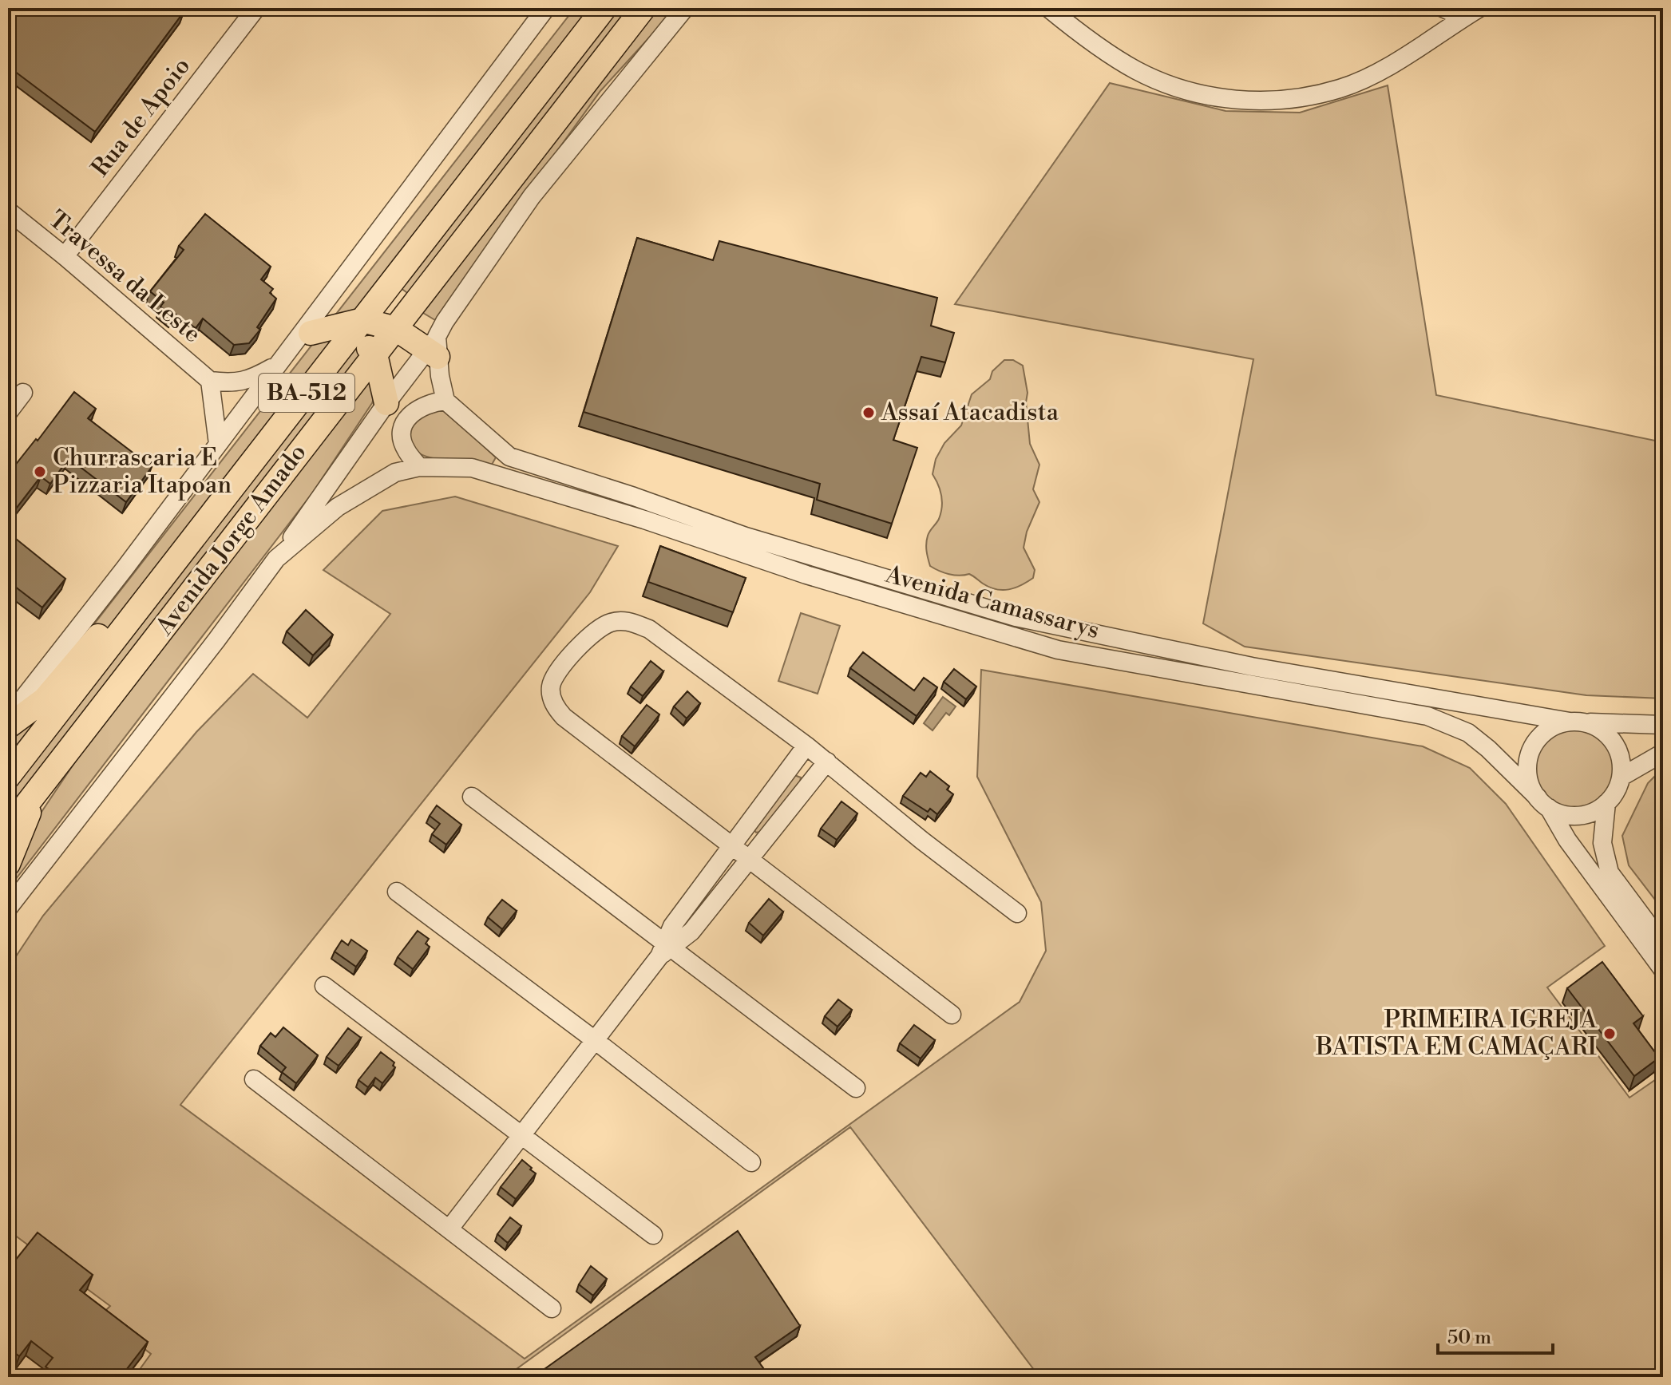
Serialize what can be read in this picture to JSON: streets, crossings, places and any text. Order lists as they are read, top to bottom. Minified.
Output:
{"streets":{"main road":["BA-512","Avenida Jorge Amado"],"street":["Rua de Apoio","Travessa da Leste","Avenida Camassarys"]},"crossings":[["Rua de Apoio","Travessa da Leste"]],"places":["Assaí Atacadista","Churrascaria E Pizzaria Itapoan","PRIMEIRA IGREJA BATISTA EM CAMAÇARI"],"scale_bar":"50 m"}
